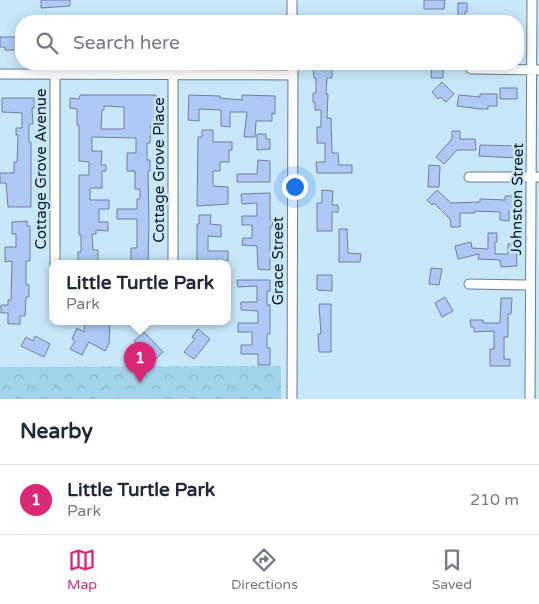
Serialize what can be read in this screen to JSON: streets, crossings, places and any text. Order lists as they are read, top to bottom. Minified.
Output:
{"streets":{"street":["Cottage Grove Avenue","Cottage Grove Place","Johnston Street","Grace Street"]},"page":{"search":"Search here","popup":["Little Turtle Park","Park"],"pins":"1","heading":"Nearby","list":[{"mark":"1","name":"Little Turtle Park","note":"Park","value":"210 m"}],"nav":["Map","Directions","Saved"]}}
